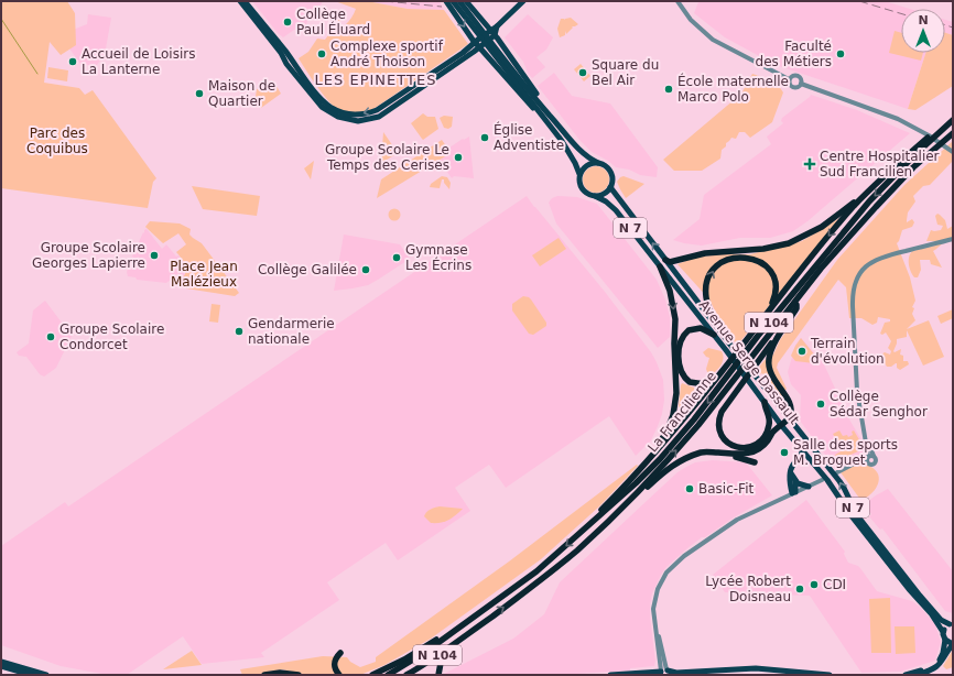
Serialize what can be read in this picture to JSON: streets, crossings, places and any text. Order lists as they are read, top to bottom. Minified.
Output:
{"streets":{"highway":["N 104","La Francilienne"],"main road":["N 7","Avenue Serge Dassault"]},"districts":["LES EPINETTES"],"parks":["Parc des Coquibus","Place Jean Malézieux"],"places":{"other":["Collège Paul Éluard","Complexe sportif André Thoison","Faculté des Métiers","Accueil de Loisirs La Lanterne","Square du Bel Air","École maternelle Marco Polo","Maison de Quartier","Église Adventiste","Groupe Scolaire Le Temps des Cerises","Groupe Scolaire Georges Lapierre","Gymnase Les Écrins","Collège Galilée","Gendarmerie nationale","Groupe Scolaire Condorcet","Terrain d'évolution","Collège Sédar Senghor","Salle des sports M. Broguet","Basic-Fit","CDI","Lycée Robert Doisneau"],"health":["Centre Hospitalier Sud Francilien"]},"north":"top"}
